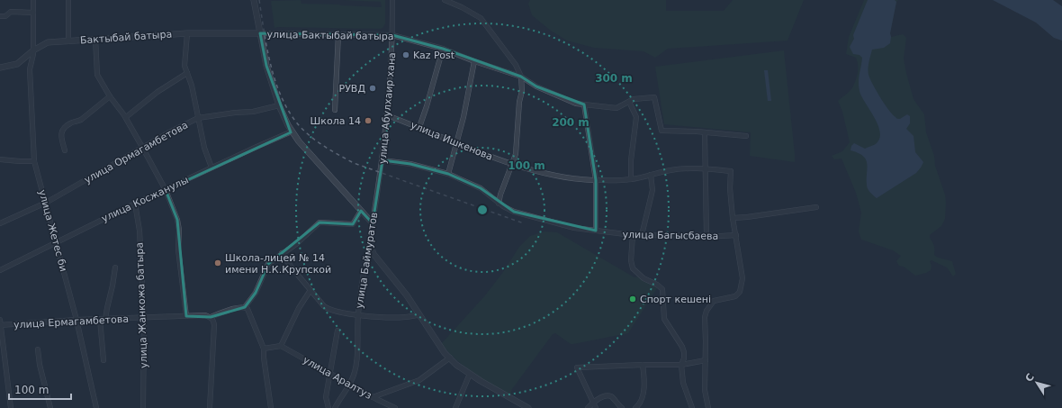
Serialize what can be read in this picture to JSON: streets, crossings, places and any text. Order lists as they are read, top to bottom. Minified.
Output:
{"streets":{"street":["улица Бактыбай батыра","Бактыбай батыра","улица Абулхаир хана","улица Ишкенова","улица Ормагамбетова","улица Косжанулы","улица Жетес би","улица Багысбаева","улица Баймуратов","улица Жанкожа батыра","улица Ермагамбетова","улица Аралтуз"]},"crossings":[["улица Бактыбай батыра","Бактыбай батыра"],["улица Бактыбай батыра","улица Абулхаир хана"],["Бактыбай батыра","улица Жетес би"],["улица Абулхаир хана","улица Ишкенова"],["улица Абулхаир хана","улица Багысбаева"],["улица Абулхаир хана","улица Баймуратов"],["улица Ормагамбетова","улица Жетес би"],["улица Косжанулы","улица Жетес би"],["улица Косжанулы","улица Жанкожа батыра"],["улица Жетес би","улица Ермагамбетова"],["улица Баймуратов","улица Аралтуз"],["улица Жанкожа батыра","улица Ермагамбетова"]],"places":["Kaz Post","РУВД","Школа 14","Школа-лицей № 14 имени Н.К.Крупской","Спорт кешені"],"scale_bar":"100 m","north":"top left","rings":["300 m","200 m","100 m"]}
